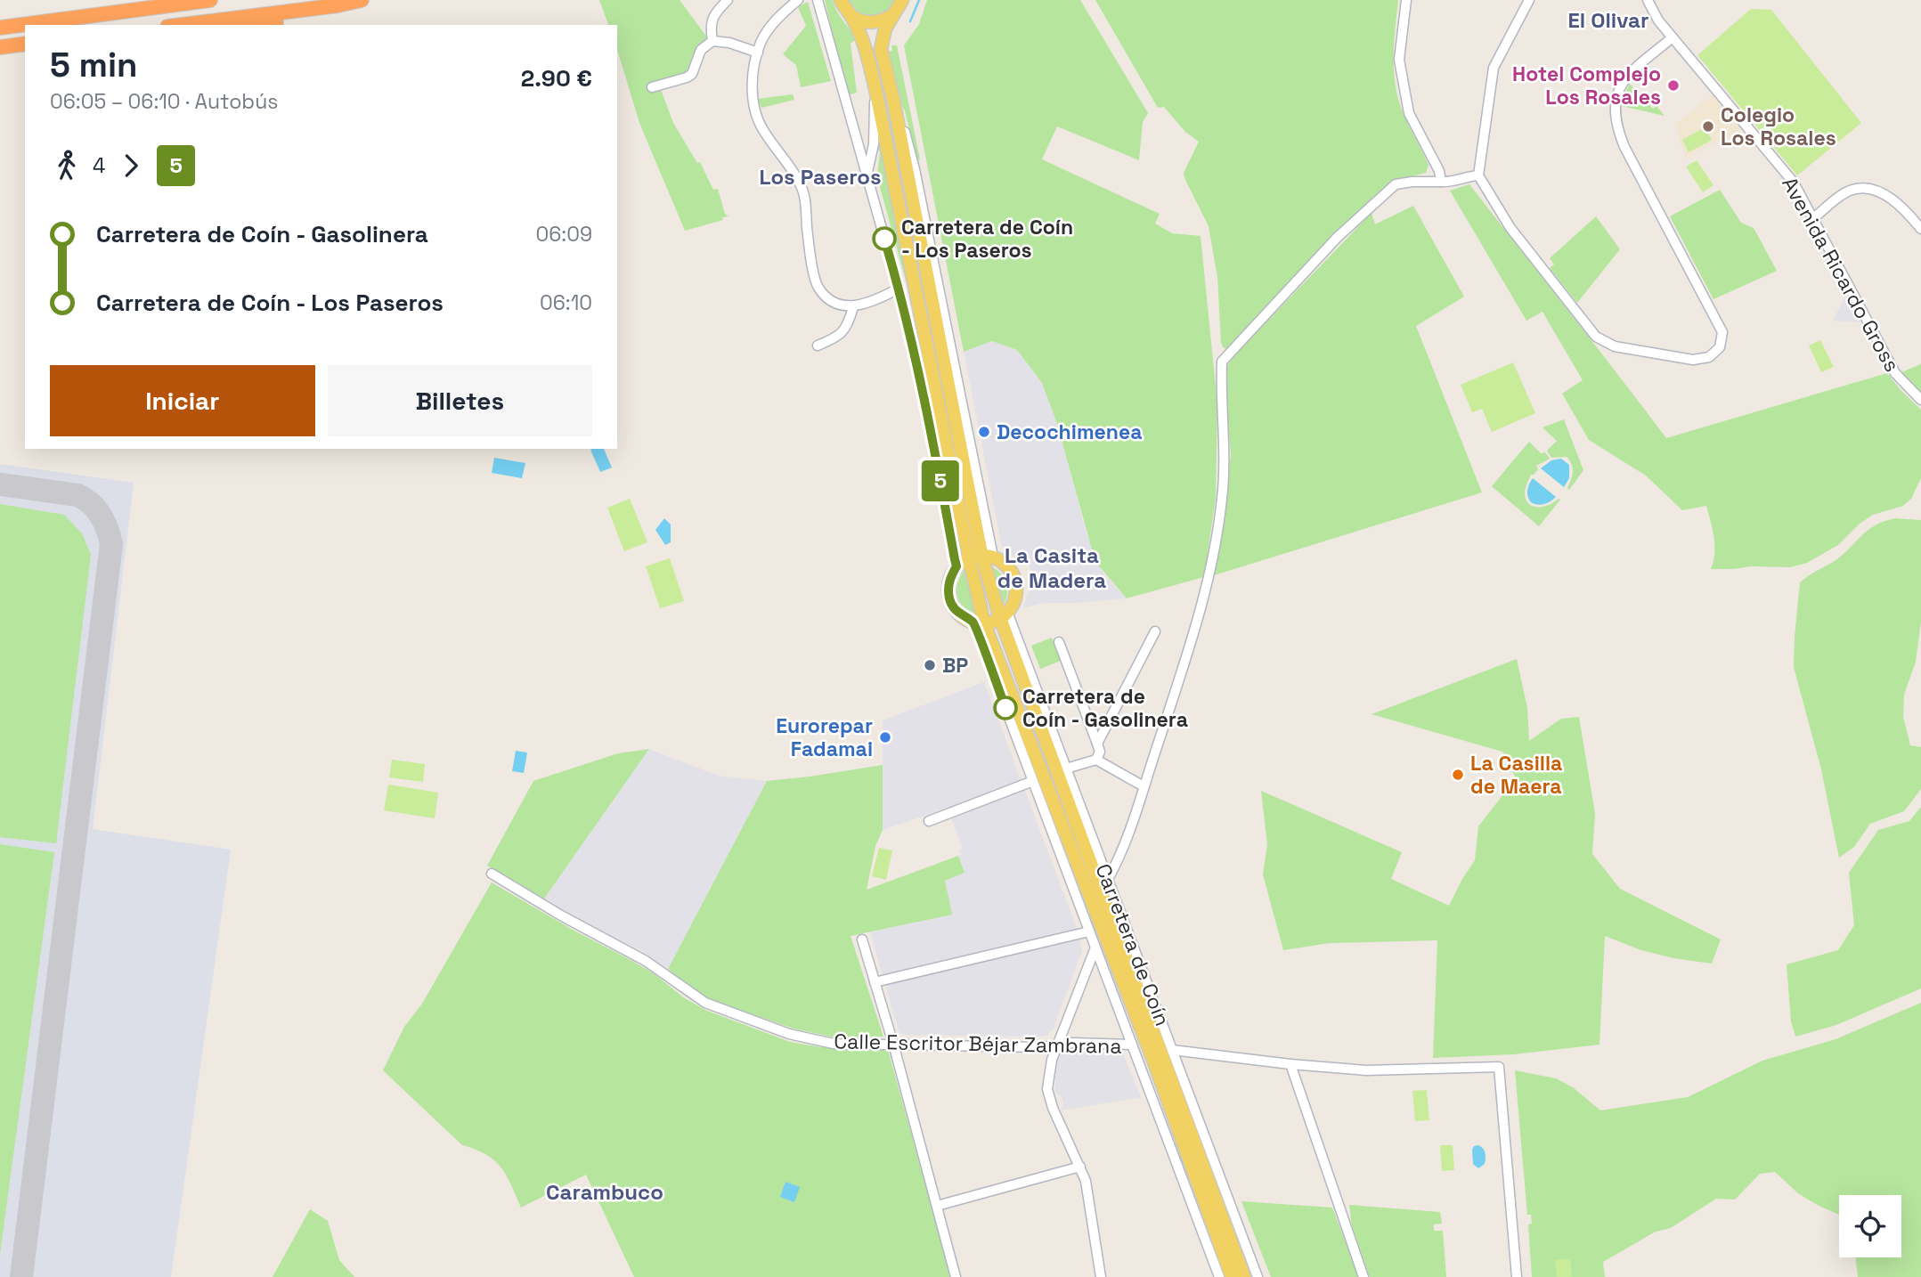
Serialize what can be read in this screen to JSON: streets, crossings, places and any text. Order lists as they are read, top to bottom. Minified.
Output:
{"streets":{"main road":["Carretera de Coín"],"street":["Avenida Ricardo Gross","Calle Escritor Béjar Zambrana"]},"crossings":[["Carretera de Coín","Calle Escritor Béjar Zambrana"]],"districts":["El Olivar","Los Paseros","La Casita de Madera","Carambuco"],"places":["Hotel Complejo Los Rosales","Colegio Los Rosales","Carretera de Coín - Los Paseros","Decochimenea","BP","Carretera de Coín - Gasolinera","Eurorepar Fadamai","La Casilla de Maera"],"lines":["bus line 5"],"page":{"on_map":"5","heading":["5 min","06:05 – 06:10 · Autobús","2.90 €"],"legs":["4","5"],"list":[{"name":"Carretera de Coín - Gasolinera","value":"06:09"},{"name":"Carretera de Coín - Los Paseros","value":"06:10"}],"buttons":["Iniciar","Billetes"]}}
